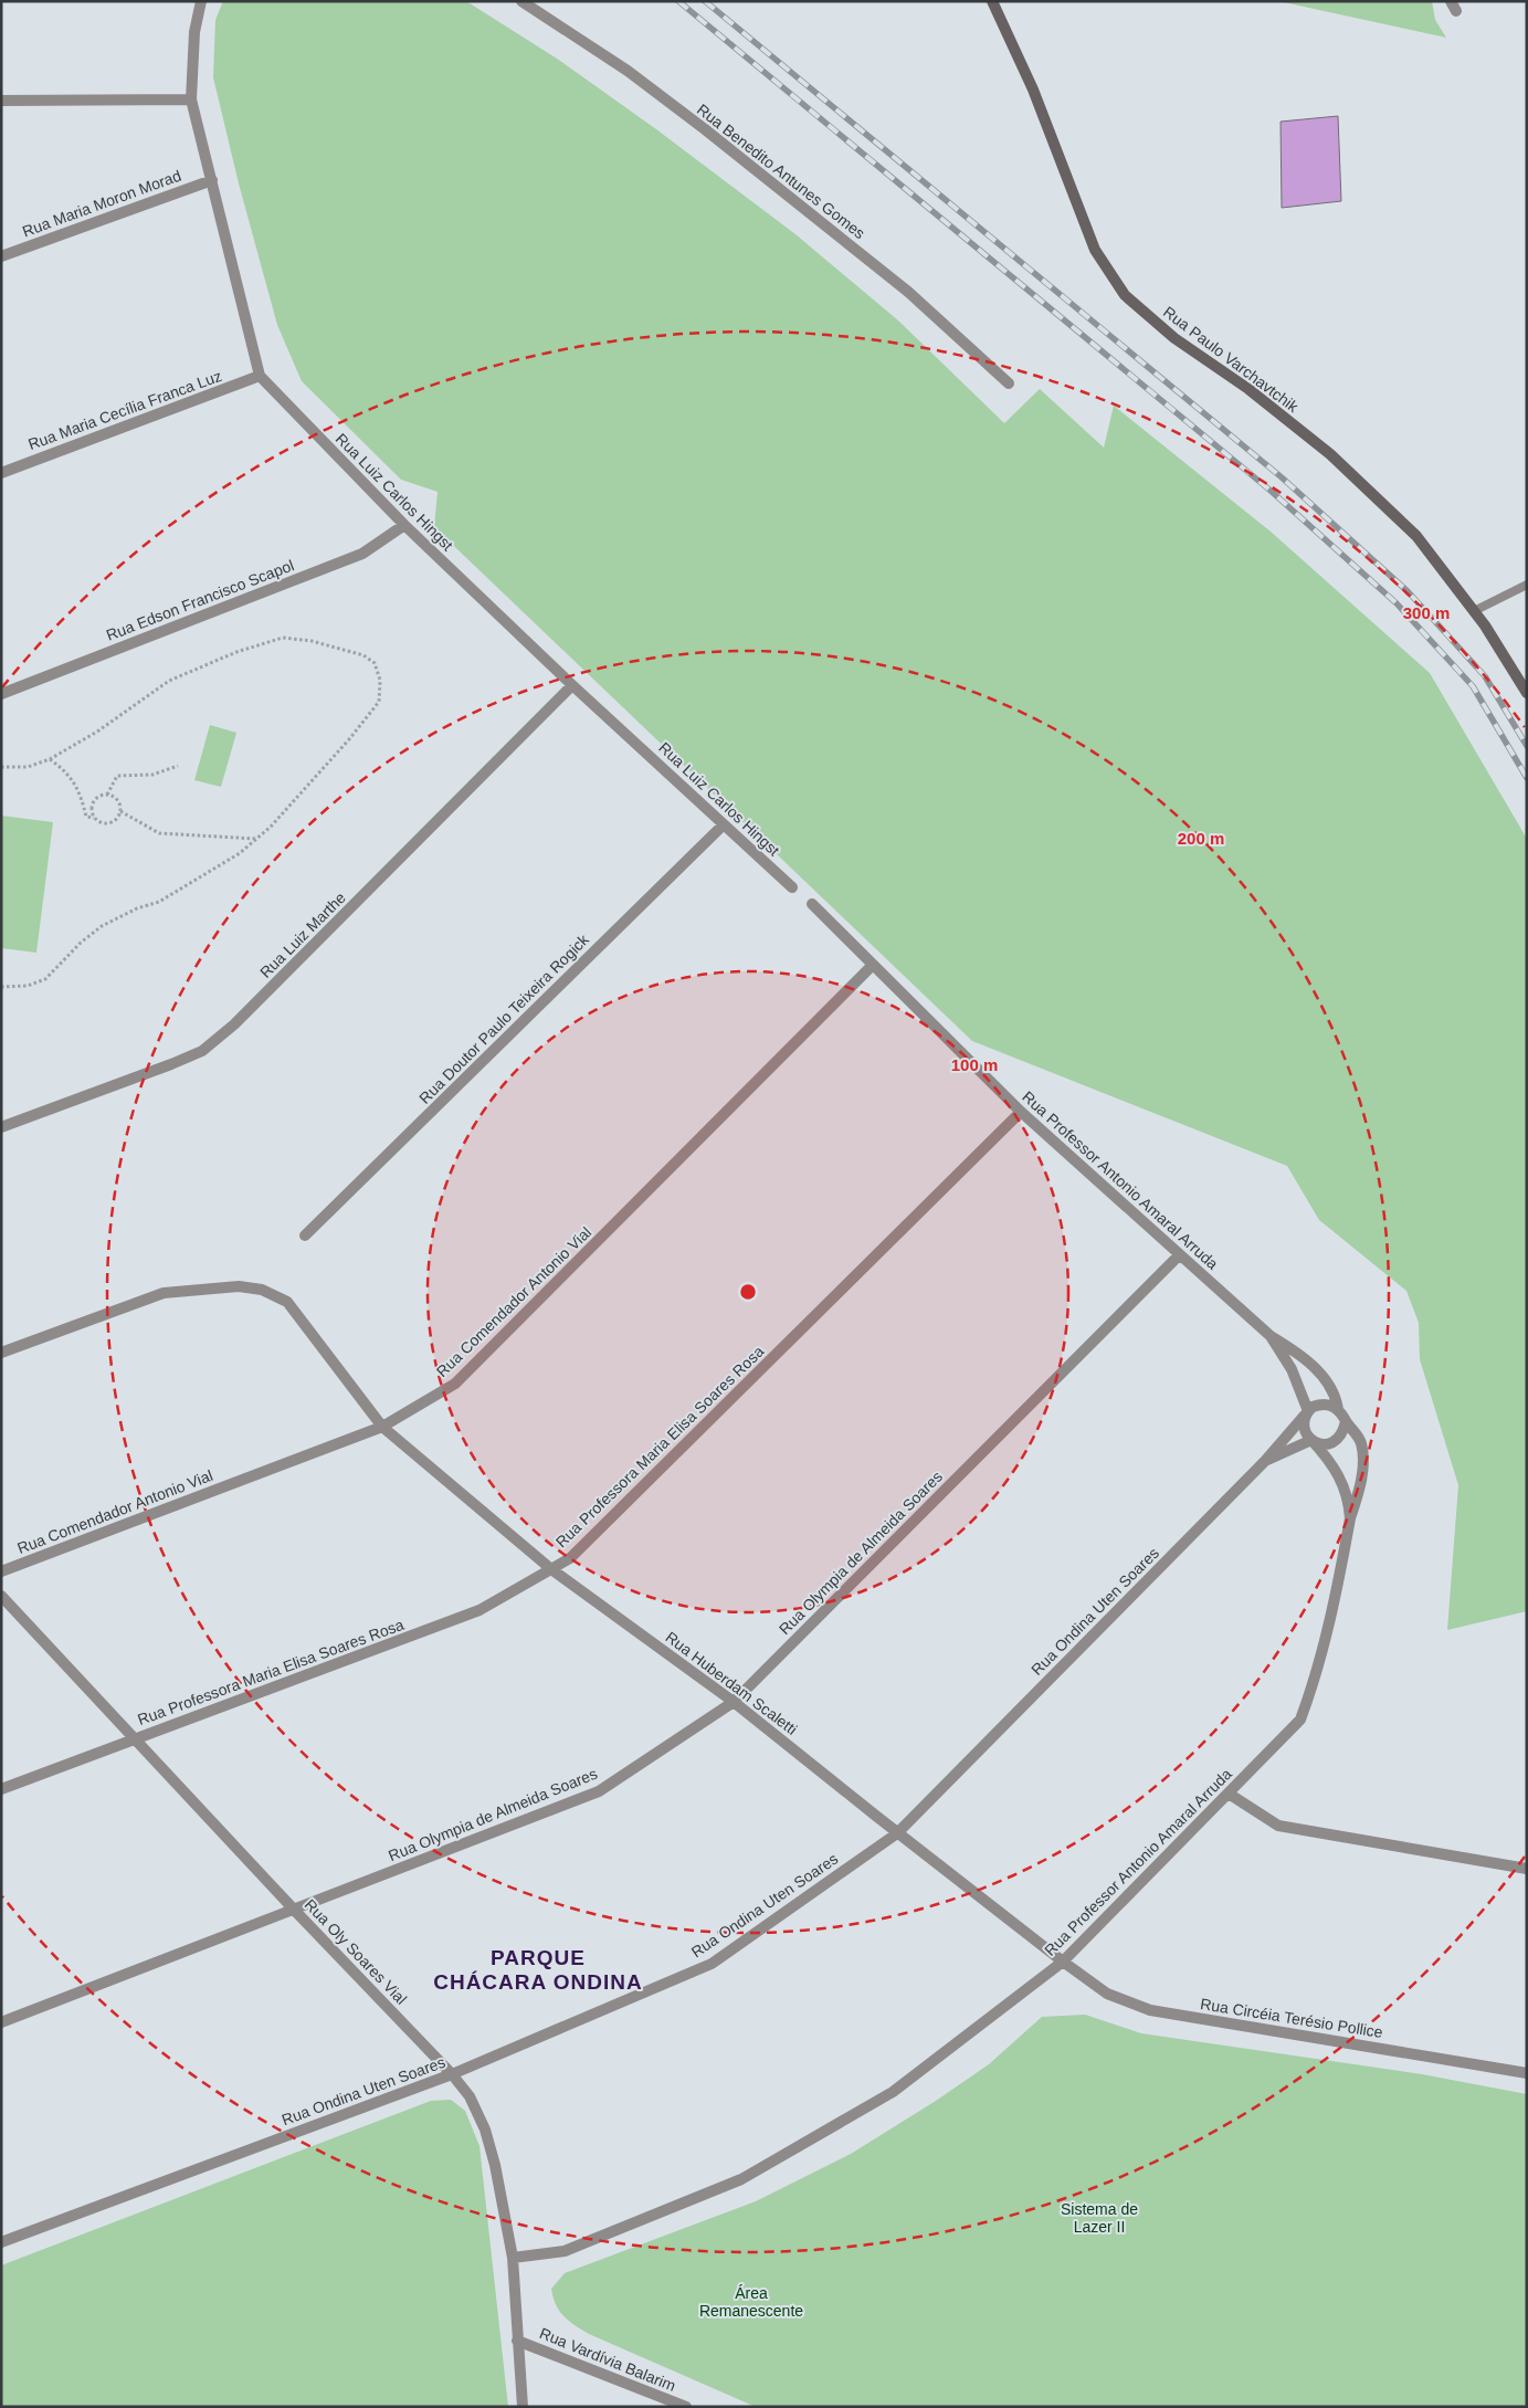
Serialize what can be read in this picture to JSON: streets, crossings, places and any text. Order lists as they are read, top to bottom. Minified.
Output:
{"streets":{"street":["Rua Benedito Antunes Gomes","Rua Maria Moron Morad","Rua Paulo Varchavtchik","Rua Maria Cecília Franca Luz","Rua Luiz Carlos Hingst","Rua Edson Francisco Scapol","Rua Luiz Marthe","Rua Doutor Paulo Teixeira Rogick","Rua Professor Antonio Amaral Arruda","Rua Comendador Antonio Vial","Rua Professora Maria Elisa Soares Rosa","Rua Olympia de Almeida Soares","Rua Ondina Uten Soares","Rua Huberdam Scaletti","Rua Oly Soares Vial","Rua Circéia Terésio Pollice","Rua Vardívia Balarim"]},"crossings":[["Rua Maria Cecília Franca Luz","Rua Luiz Carlos Hingst"],["Rua Luiz Carlos Hingst","Rua Edson Francisco Scapol"],["Rua Luiz Carlos Hingst","Rua Luiz Marthe"],["Rua Luiz Carlos Hingst","Rua Doutor Paulo Teixeira Rogick"],["Rua Professor Antonio Amaral Arruda","Rua Comendador Antonio Vial"],["Rua Professor Antonio Amaral Arruda","Rua Professora Maria Elisa Soares Rosa"],["Rua Professor Antonio Amaral Arruda","Rua Olympia de Almeida Soares"],["Rua Professor Antonio Amaral Arruda","Rua Ondina Uten Soares"],["Rua Professor Antonio Amaral Arruda","Rua Huberdam Scaletti"],["Rua Professor Antonio Amaral Arruda","Rua Oly Soares Vial"],["Rua Professor Antonio Amaral Arruda","Rua Circéia Terésio Pollice"],["Rua Comendador Antonio Vial","Rua Huberdam Scaletti"],["Rua Professora Maria Elisa Soares Rosa","Rua Huberdam Scaletti"],["Rua Professora Maria Elisa Soares Rosa","Rua Oly Soares Vial"],["Rua Olympia de Almeida Soares","Rua Huberdam Scaletti"],["Rua Olympia de Almeida Soares","Rua Oly Soares Vial"],["Rua Ondina Uten Soares","Rua Huberdam Scaletti"],["Rua Ondina Uten Soares","Rua Oly Soares Vial"],["Rua Huberdam Scaletti","Rua Circéia Terésio Pollice"],["Rua Oly Soares Vial","Rua Vardívia Balarim"]],"districts":["PARQUE CHÁCARA ONDINA"],"parks":["Sistema de Lazer II","Área Remanescente"],"rings":["300 m","200 m","100 m"]}
